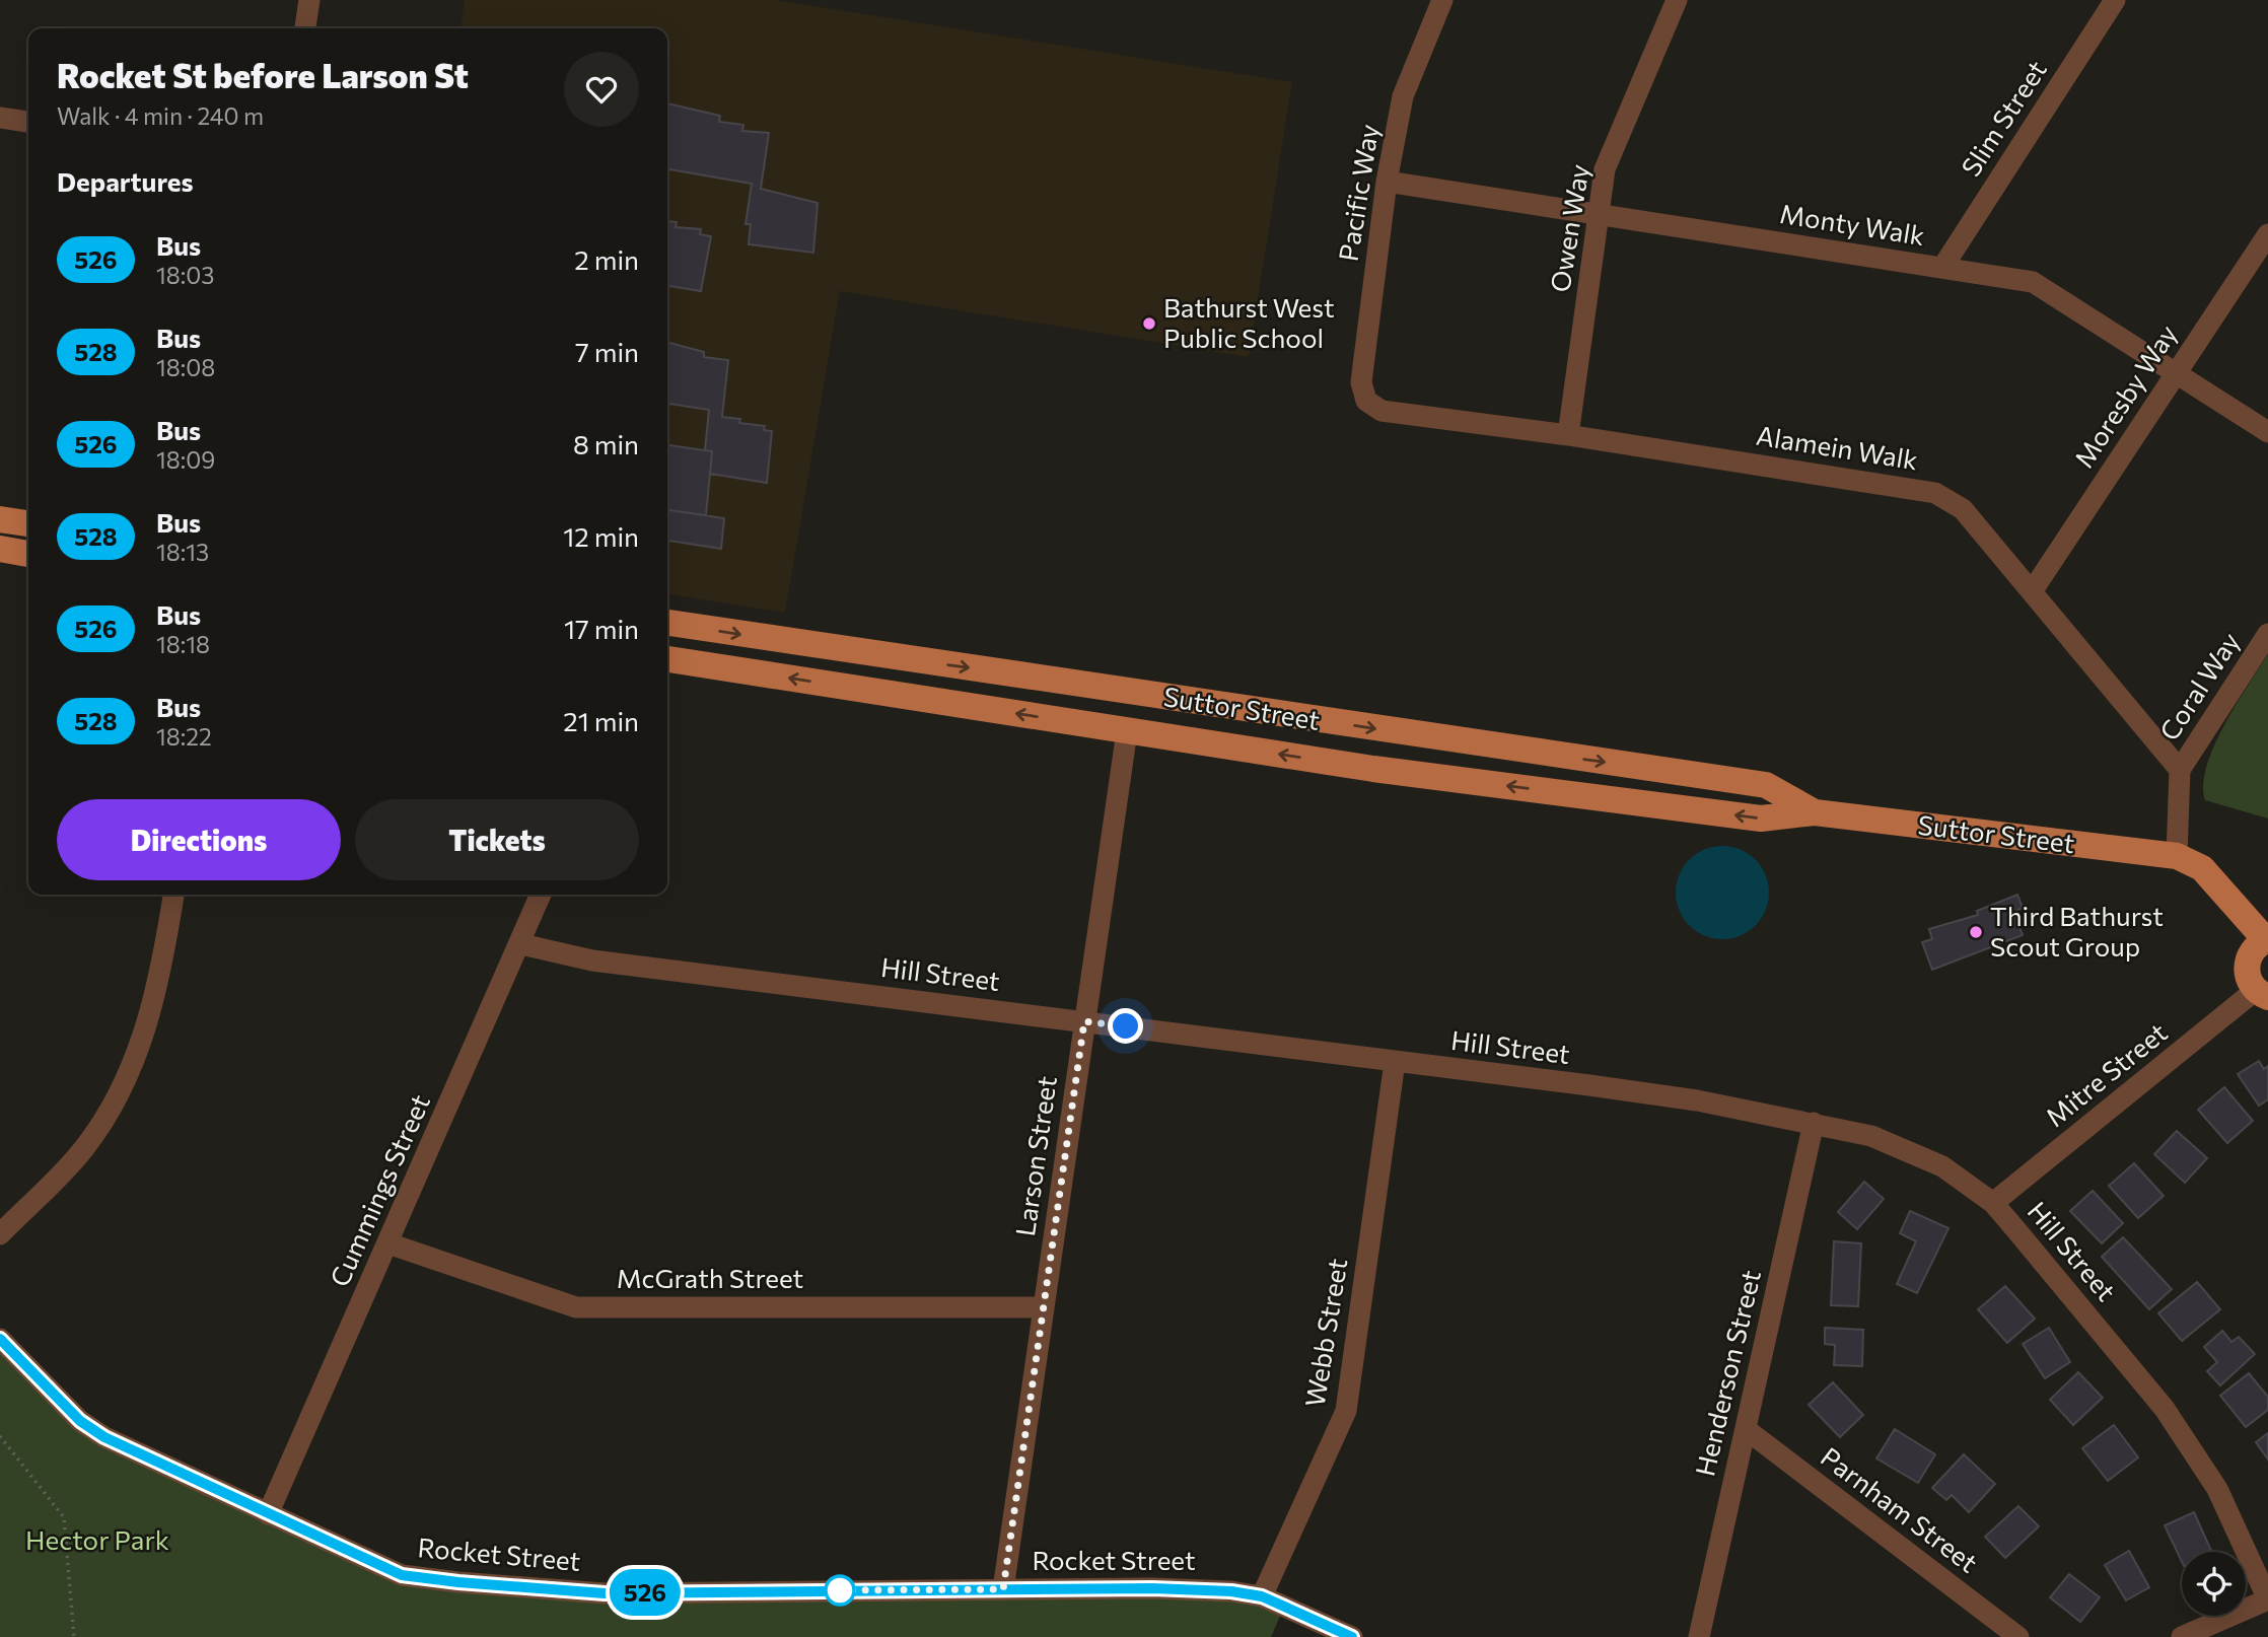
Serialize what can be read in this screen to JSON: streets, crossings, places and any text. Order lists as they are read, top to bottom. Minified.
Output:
{"streets":{"main road":["Suttor Street"],"street":["Slim Street","Pacific Way","Monty Walk","Owen Way","Moresby Way","Alamein Walk","Coral Way","Hill Street","Mitre Street","Larson Street","Cummings Street","McGrath Street","Webb Street","Henderson Street","Parnham Street","Rocket Street"]},"crossings":[["Slim Street","Monty Walk"],["Pacific Way","Monty Walk"],["Pacific Way","Alamein Walk"],["Monty Walk","Owen Way"],["Monty Walk","Moresby Way"],["Owen Way","Alamein Walk"],["Moresby Way","Alamein Walk"],["Alamein Walk","Coral Way"],["Coral Way","Suttor Street"],["Suttor Street","Larson Street"],["Hill Street","Mitre Street"],["Hill Street","Larson Street"],["Hill Street","Cummings Street"],["Hill Street","Webb Street"],["Hill Street","Henderson Street"],["Larson Street","McGrath Street"],["Larson Street","Rocket Street"],["Cummings Street","McGrath Street"],["Cummings Street","Rocket Street"],["Webb Street","Rocket Street"],["Henderson Street","Parnham Street"]],"parks":["Hector Park"],"places":["Bathurst West Public School","Third Bathurst Scout Group"],"lines":["bus line 526"],"page":{"on_map":"526","heading":[["Rocket St before Larson St","Walk · 4 min · 240 m"],"Departures"],"list":[{"mark":"526","name":"Bus","note":"18:03","value":"2 min"},{"mark":"528","name":"Bus","note":"18:08","value":"7 min"},{"mark":"526","name":"Bus","note":"18:09","value":"8 min"},{"mark":"528","name":"Bus","note":"18:13","value":"12 min"},{"mark":"526","name":"Bus","note":"18:18","value":"17 min"},{"mark":"528","name":"Bus","note":"18:22","value":"21 min"}],"buttons":["Directions","Tickets"]}}
